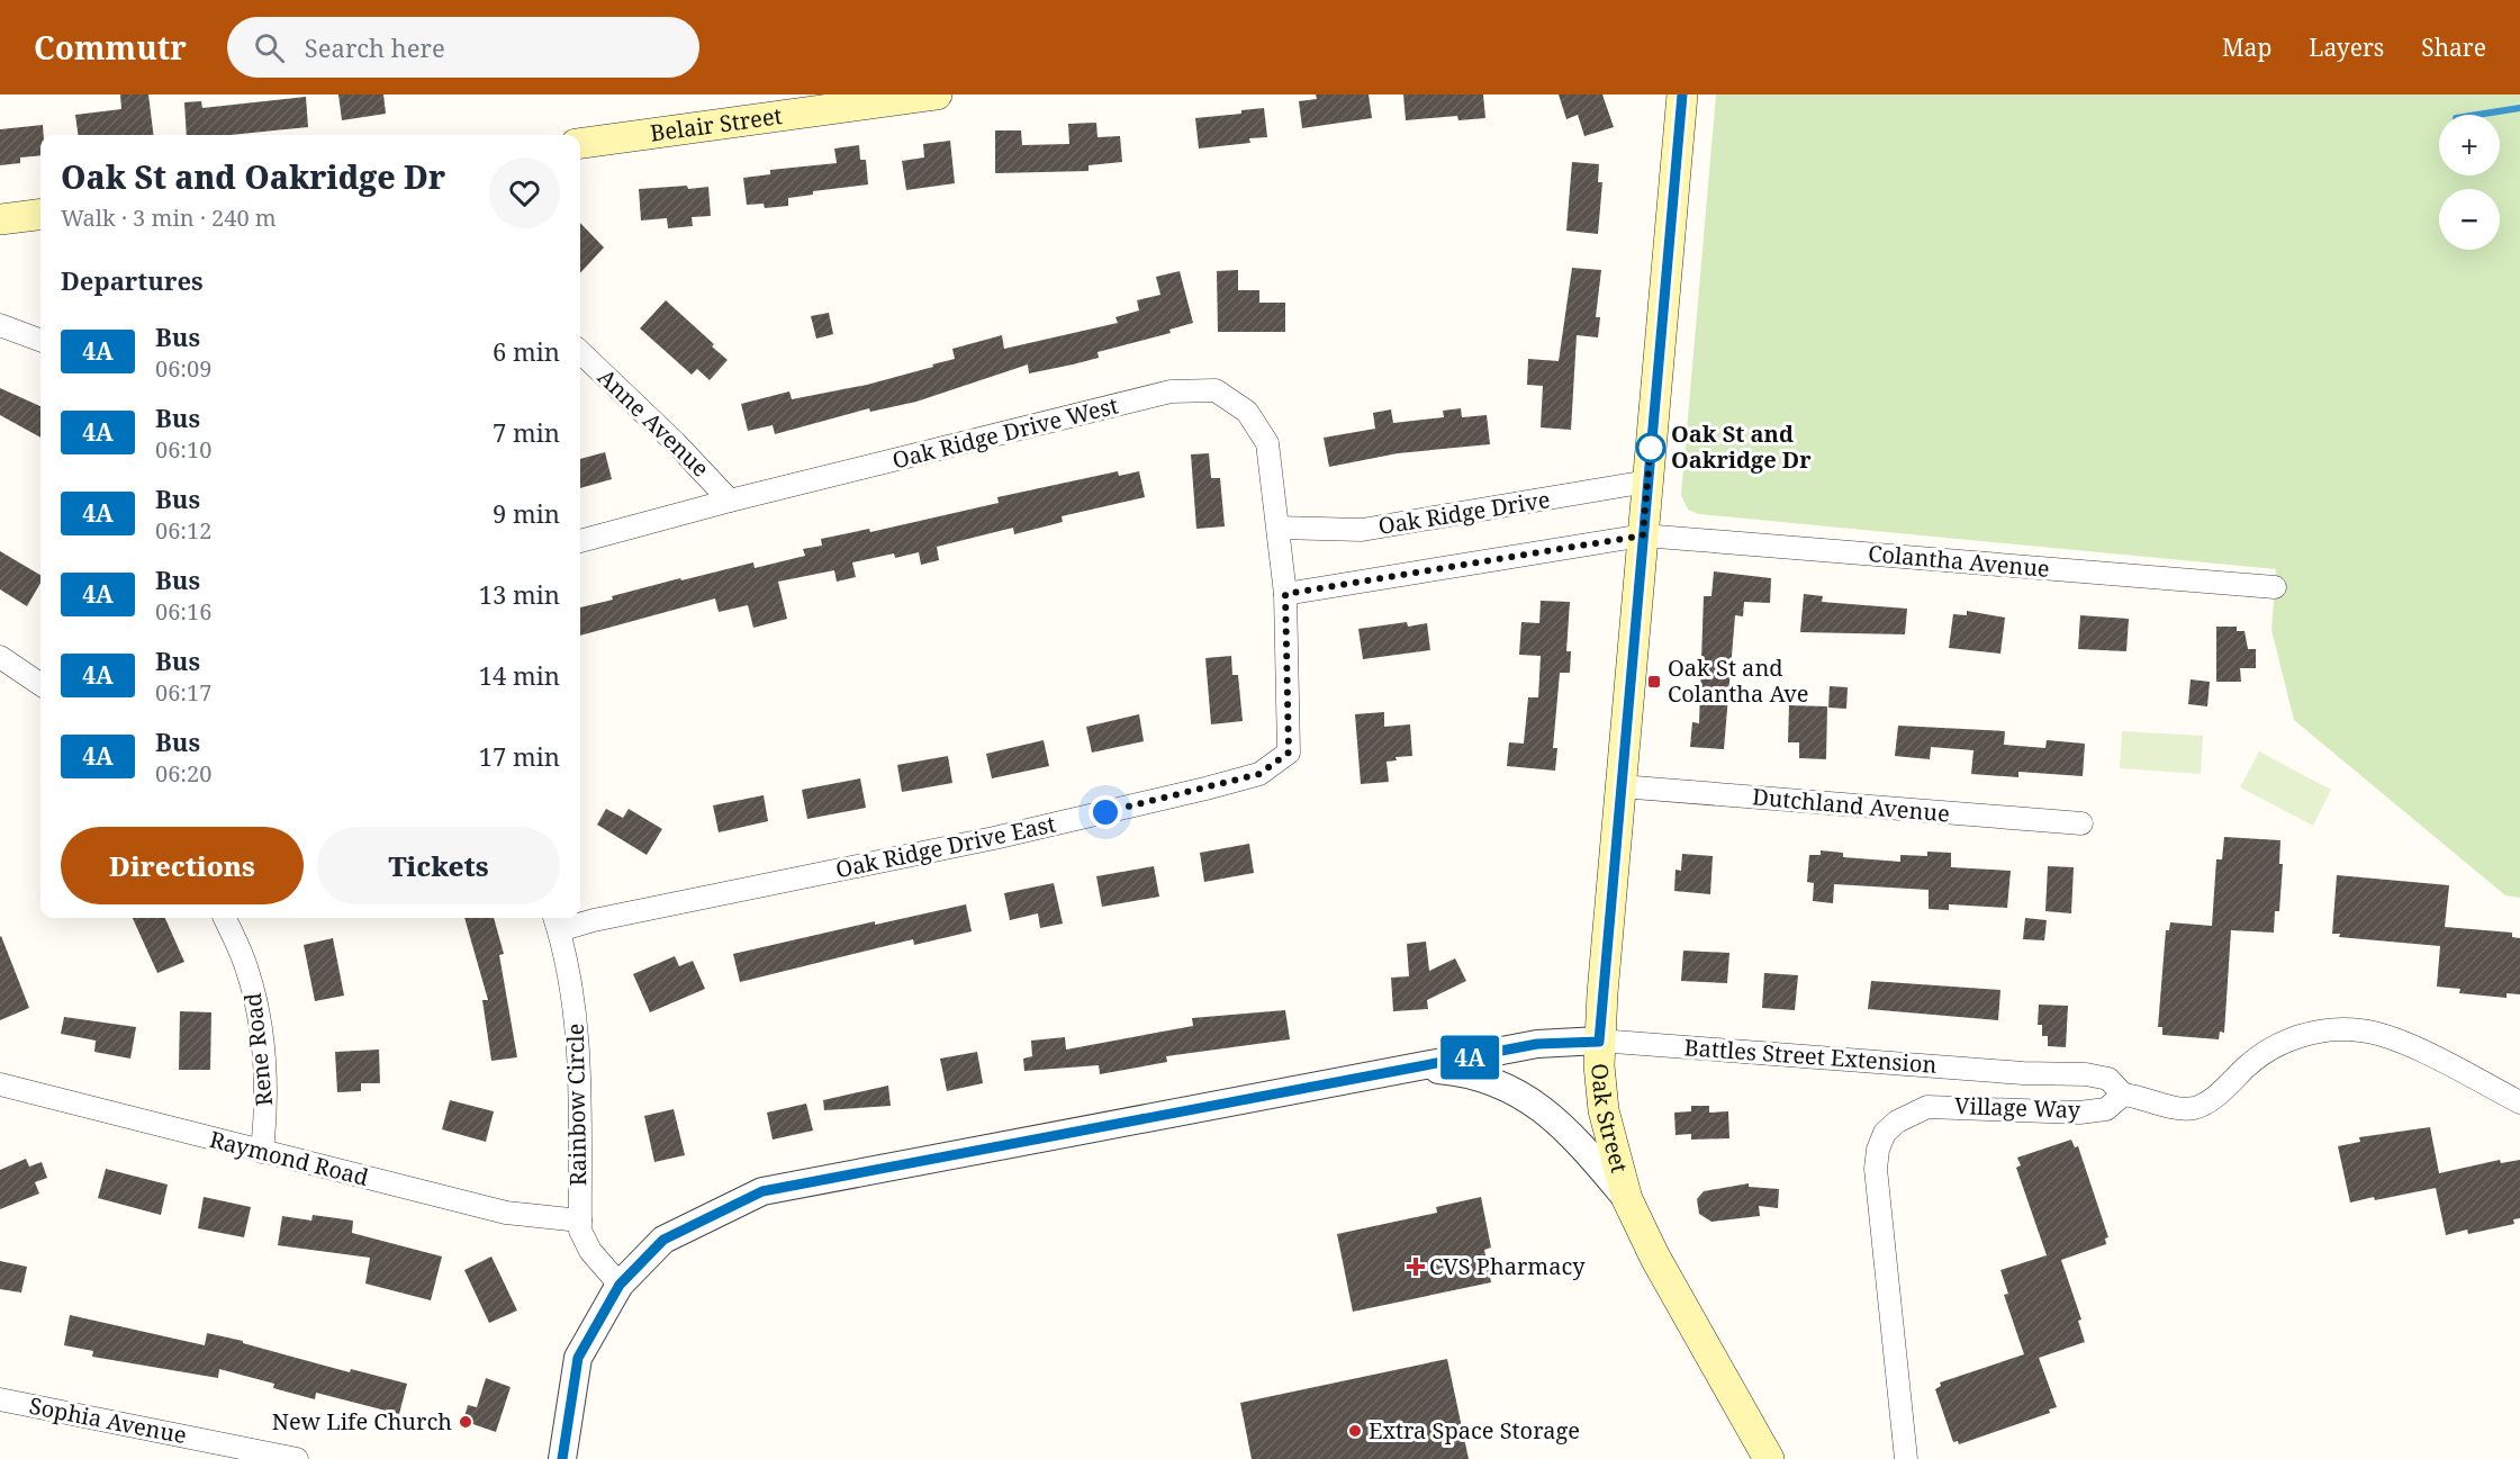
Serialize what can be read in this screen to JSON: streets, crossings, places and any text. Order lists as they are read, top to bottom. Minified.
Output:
{"streets":{"main road":["Belair Street","Oak Street"],"street":["Anne Avenue","Oak Ridge Drive West","Oak Ridge Drive","Colantha Avenue","Dutchland Avenue","Oak Ridge Drive East","Rene Road","Battles Street Extension","Rainbow Circle","Village Way","Raymond Road","Sophia Avenue"]},"crossings":[["Anne Avenue","Oak Ridge Drive West"],["Oak Ridge Drive West","Oak Ridge Drive"],["Oak Ridge Drive West","Oak Ridge Drive East"],["Oak Ridge Drive","Oak Street"],["Colantha Avenue","Oak Street"],["Dutchland Avenue","Oak Street"],["Oak Ridge Drive East","Rainbow Circle"],["Rene Road","Raymond Road"],["Battles Street Extension","Village Way"],["Battles Street Extension","Oak Street"],["Rainbow Circle","Raymond Road"]],"places":{"other":["Oak St and Oakridge Dr","New Life Church","Extra Space Storage"],"transit":["Oak St and Colantha Ave"],"health":["CVS Pharmacy"]},"lines":["bus line 4A"],"page":{"header":"Commutr","search":"Search here","nav":["Map","Layers","Share"],"on_map":"4A","map_buttons":["+","−"],"heading":[["Oak St and Oakridge Dr","Walk · 3 min · 240 m"],"Departures"],"list":[{"mark":"4A","name":"Bus","note":"06:09","value":"6 min"},{"mark":"4A","name":"Bus","note":"06:10","value":"7 min"},{"mark":"4A","name":"Bus","note":"06:12","value":"9 min"},{"mark":"4A","name":"Bus","note":"06:16","value":"13 min"},{"mark":"4A","name":"Bus","note":"06:17","value":"14 min"},{"mark":"4A","name":"Bus","note":"06:20","value":"17 min"}],"buttons":["Directions","Tickets"]}}
